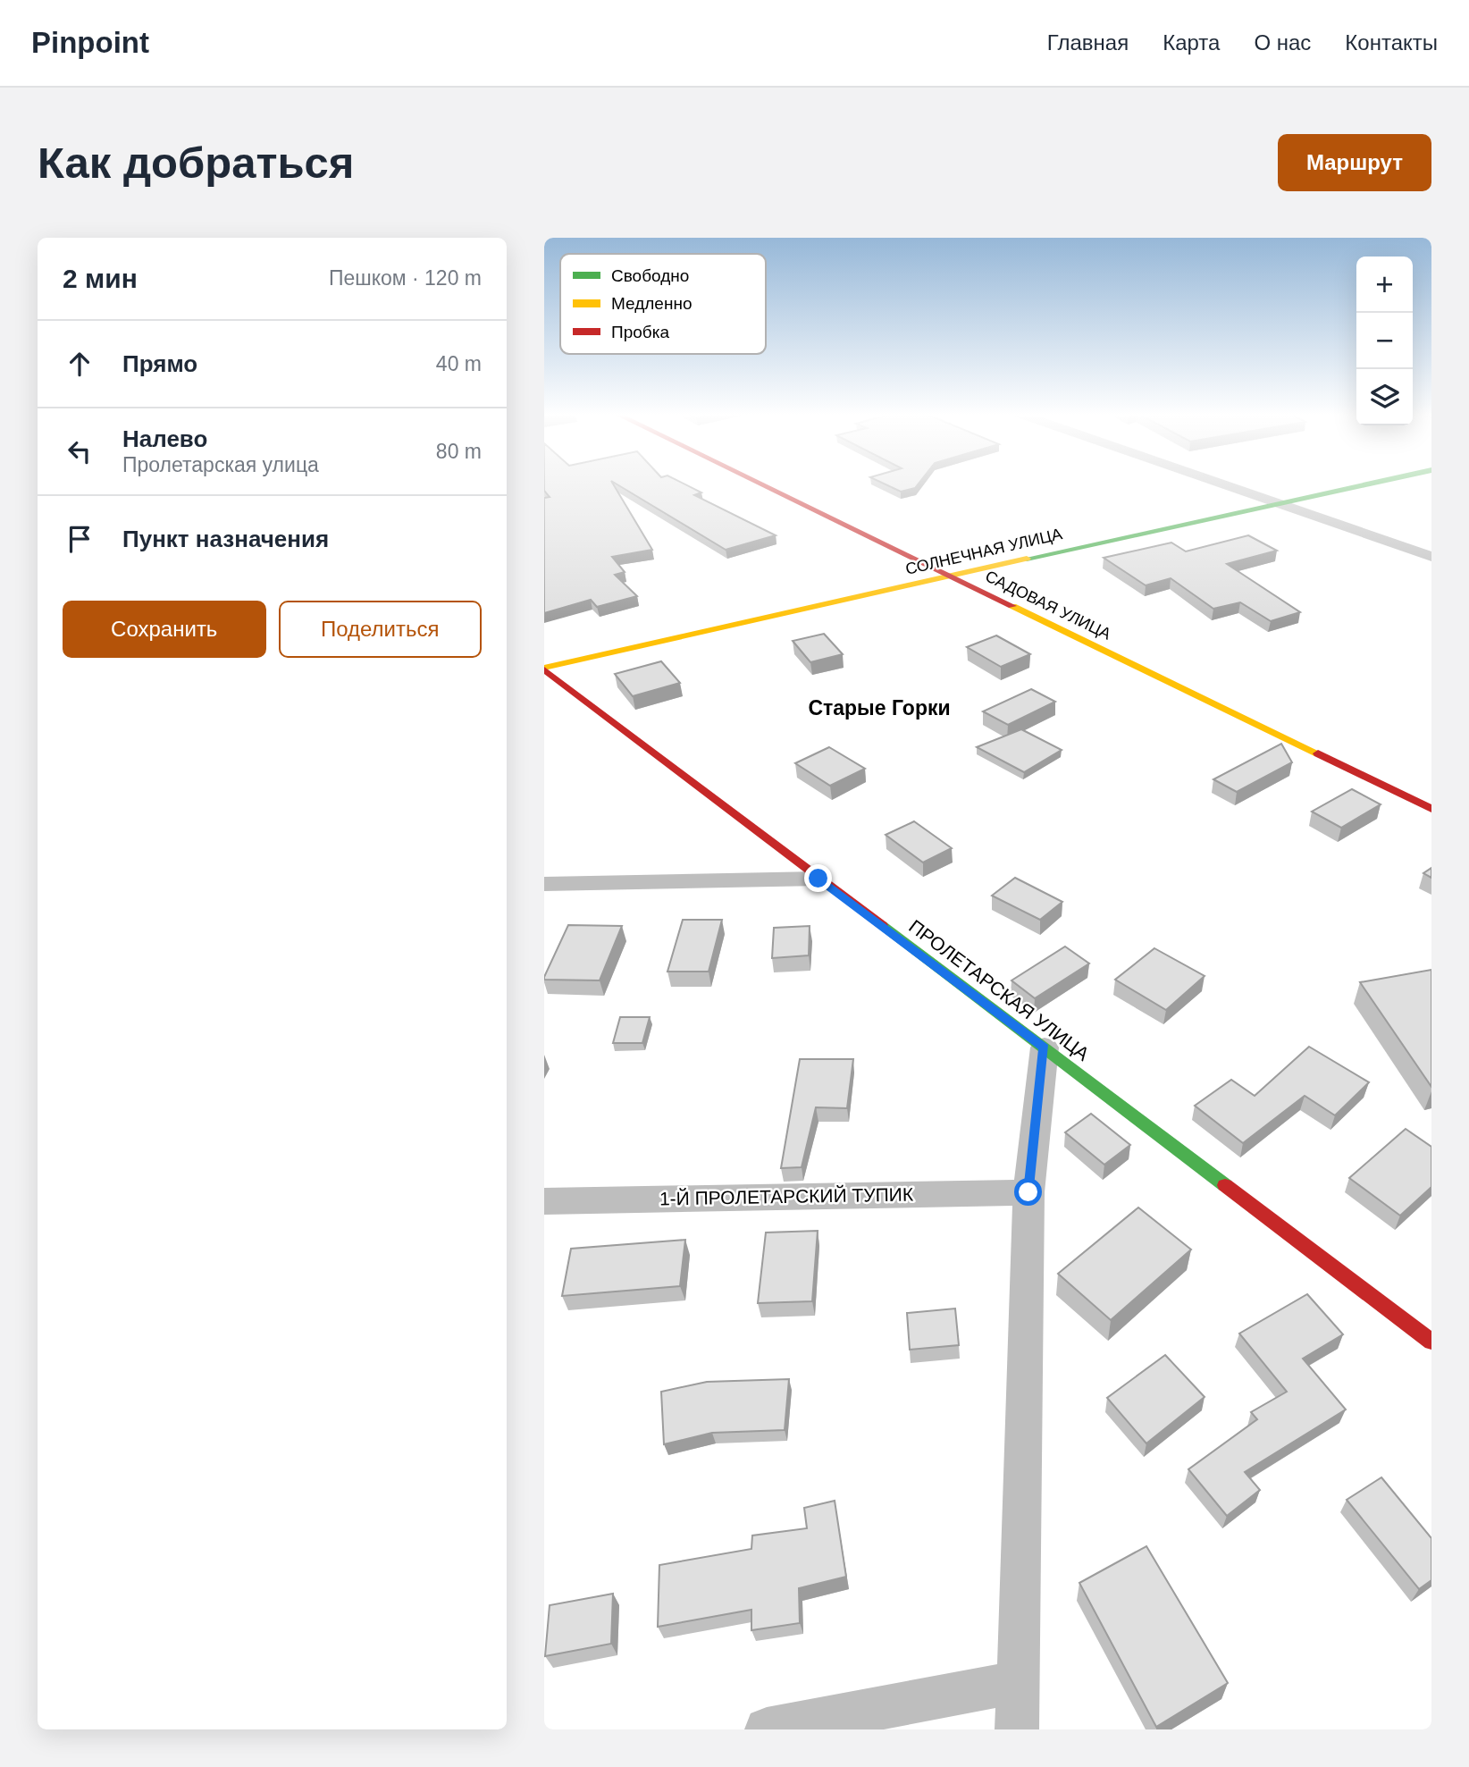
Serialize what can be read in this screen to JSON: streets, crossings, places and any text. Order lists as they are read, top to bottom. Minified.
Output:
{"streets":{"street":["СОЛНЕЧНАЯ УЛИЦА","САДОВАЯ УЛИЦА","ПРОЛЕТАРСКАЯ УЛИЦА","1-Й ПРОЛЕТАРСКИЙ ТУПИК"]},"crossings":[["СОЛНЕЧНАЯ УЛИЦА","САДОВАЯ УЛИЦА"],["СОЛНЕЧНАЯ УЛИЦА","ПРОЛЕТАРСКАЯ УЛИЦА"]],"districts":["Старые Горки"],"legend":["Свободно","Медленно","Пробка"],"page":{"header":"Pinpoint","nav":["Главная","Карта","О нас","Контакты"],"buttons":["Маршрут",["Сохранить","Поделиться"]],"title":"Как добраться","heading":["2 мин","Пешком · 120 m"],"map_buttons":["+","−"],"list":[["Прямо","40 m"],["Налево","Пролетарская улица","80 m"],"Пункт назначения"]}}
